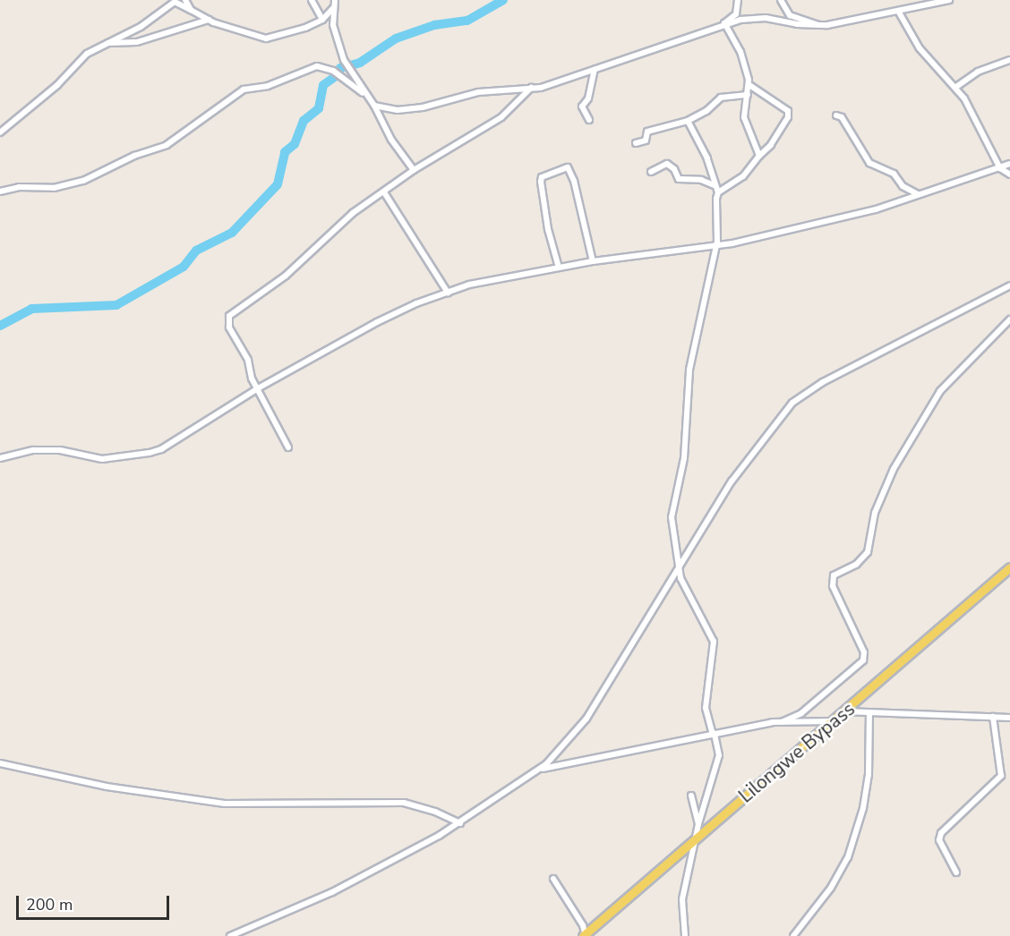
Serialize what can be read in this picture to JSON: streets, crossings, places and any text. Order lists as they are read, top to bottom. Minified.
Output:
{"streets":{"main road":["Lilongwe Bypass"]},"scale_bar":"200 m"}
